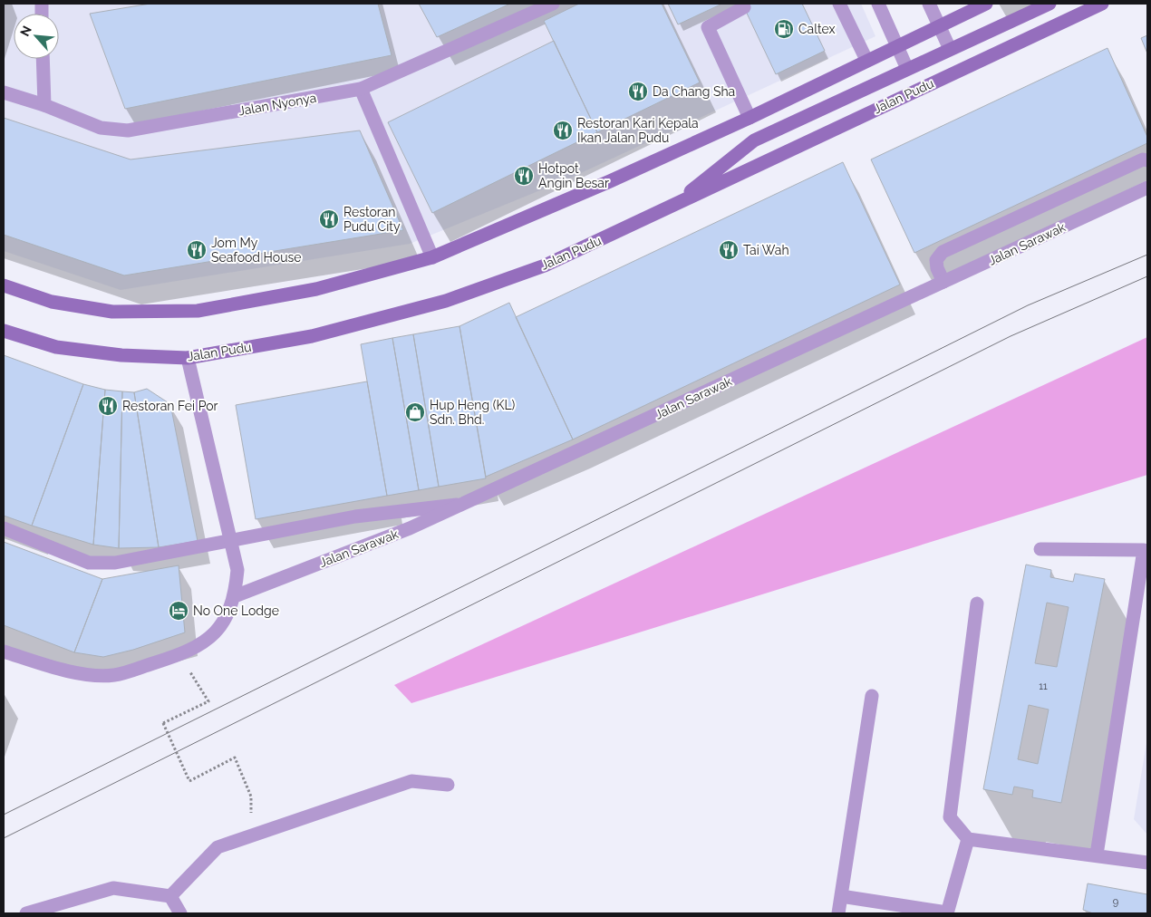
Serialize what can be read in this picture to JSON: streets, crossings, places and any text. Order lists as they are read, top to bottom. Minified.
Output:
{"streets":{"main road":["Jalan Pudu"],"street":["Jalan Nyonya","Jalan Sarawak"]},"places":{"fuel station":["Caltex"],"restaurant":["Da Chang Sha","Restoran Kari Kepala Ikan Jalan Pudu","Hotpot Angin Besar","Restoran Pudu City","Jom My Seafood House","Tai Wah","Restoran Fei Por"],"shop":["Hup Heng (KL) Sdn. Bhd."],"hotel":["No One Lodge"]},"house_numbers":["11","9"],"north":"top left"}
